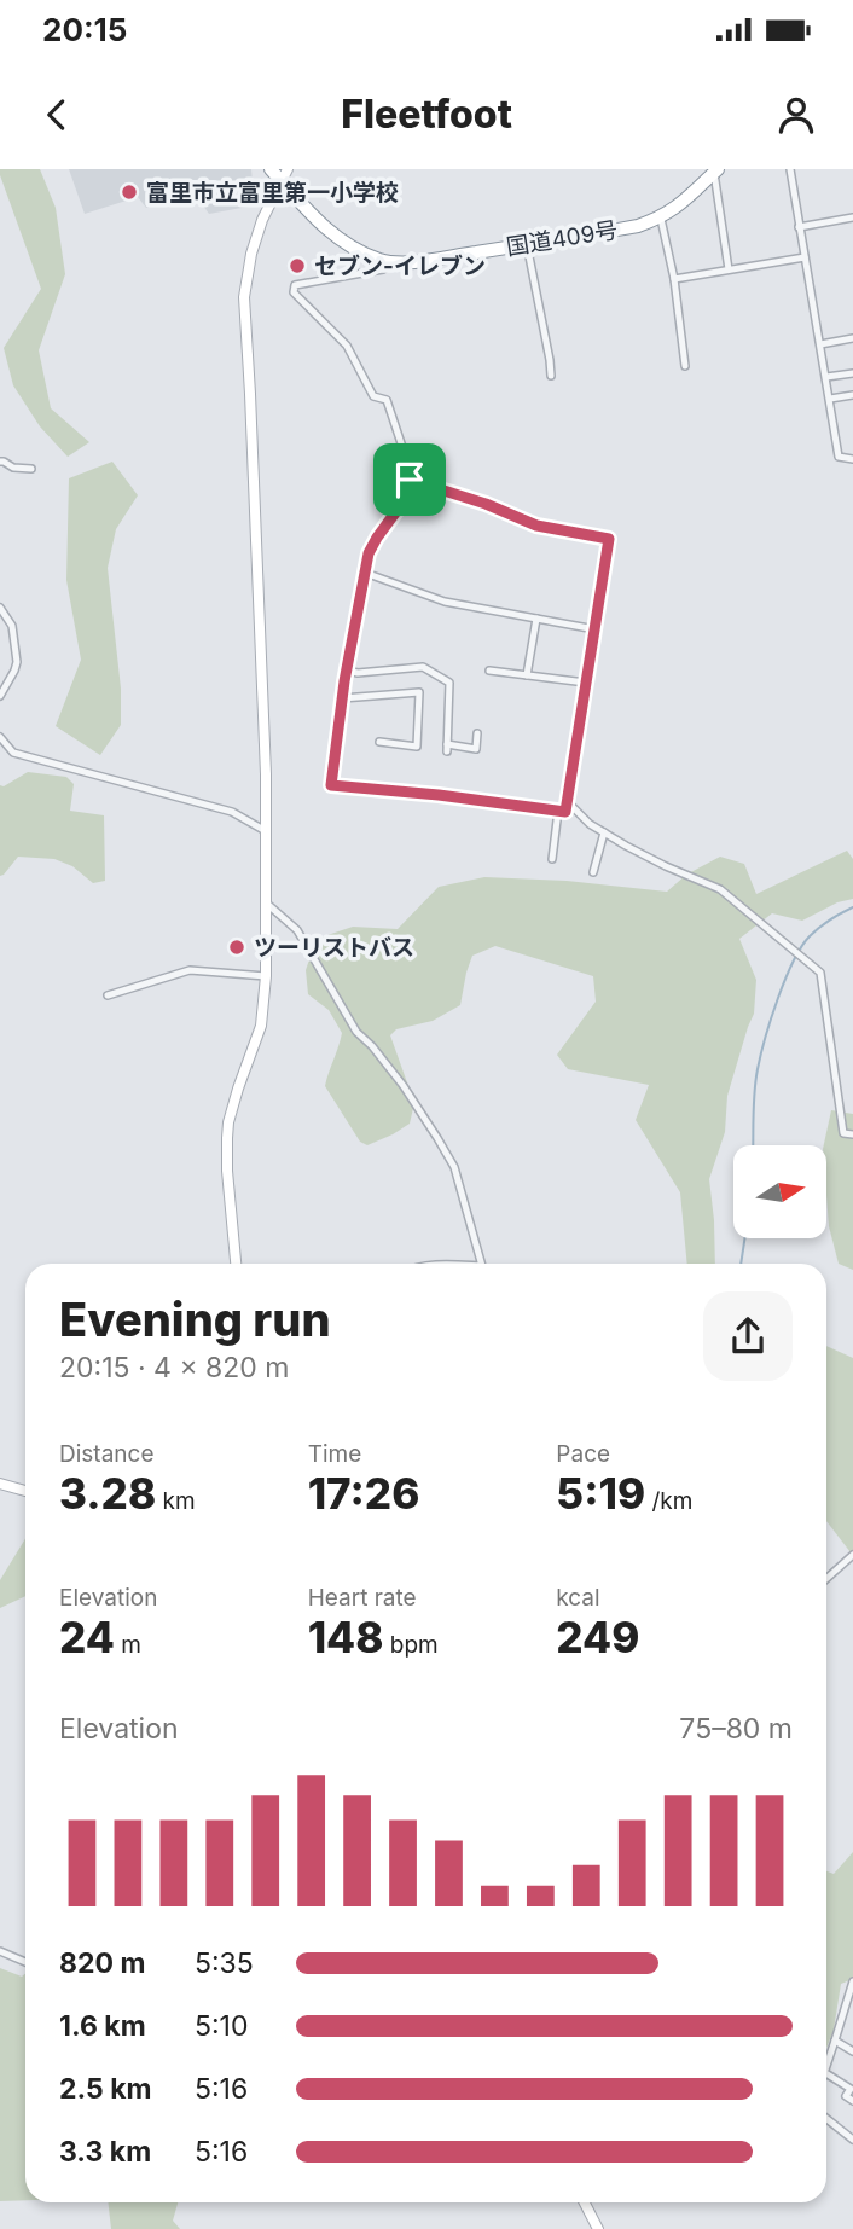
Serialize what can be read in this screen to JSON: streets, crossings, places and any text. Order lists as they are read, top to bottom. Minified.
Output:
{"streets":{"highway":["国道409号"]},"places":["富里市立富里第一小学校","セブン-イレブン","ツーリストバス"],"north":"right","page":{"status":"20:15","header":"Fleetfoot","heading":["Evening run","20:15 · 4 × 820 m"],"stats":[["Distance","3.28 km"],["Time","17:26"],["Pace","5:19 /km"],["Elevation","24 m"],["Heart rate","148 bpm"],["kcal","249"]],"chart":["Elevation","75–80 m"],"list":[{"name":"820 m","note":"5:35"},{"name":"1.6 km","note":"5:10"},{"name":"2.5 km","note":"5:16"},{"name":"3.3 km","note":"5:16"}]}}
